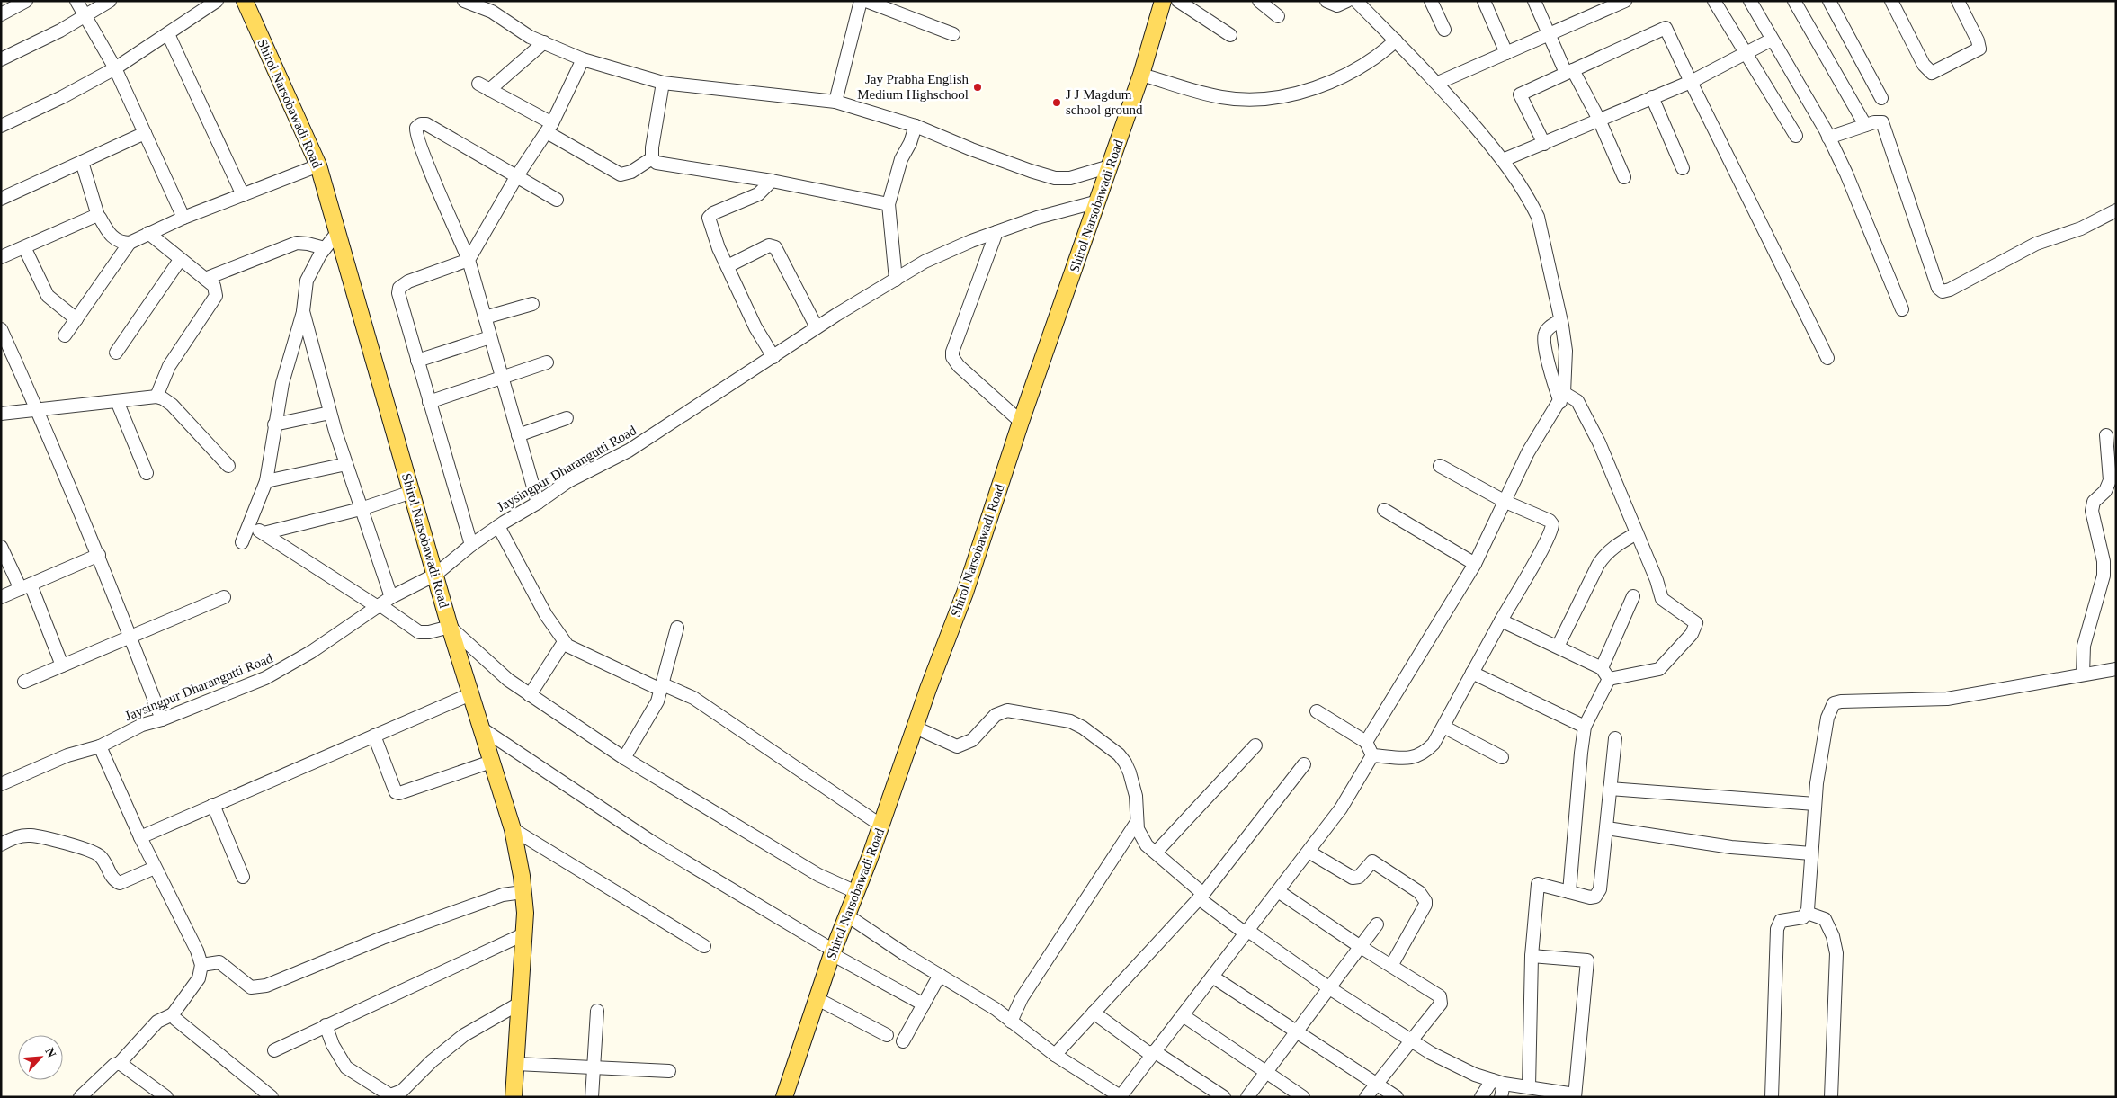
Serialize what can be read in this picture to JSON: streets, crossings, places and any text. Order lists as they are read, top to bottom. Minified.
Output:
{"streets":{"main road":["Shirol Narsobawadi Road"],"street":["Jaysingpur Dharangutti Road"]},"crossings":[["Shirol Narsobawadi Road","Jaysingpur Dharangutti Road"]],"places":["Jay Prabha English Medium Highschool","J J Magdum school ground"],"north":"top right"}
